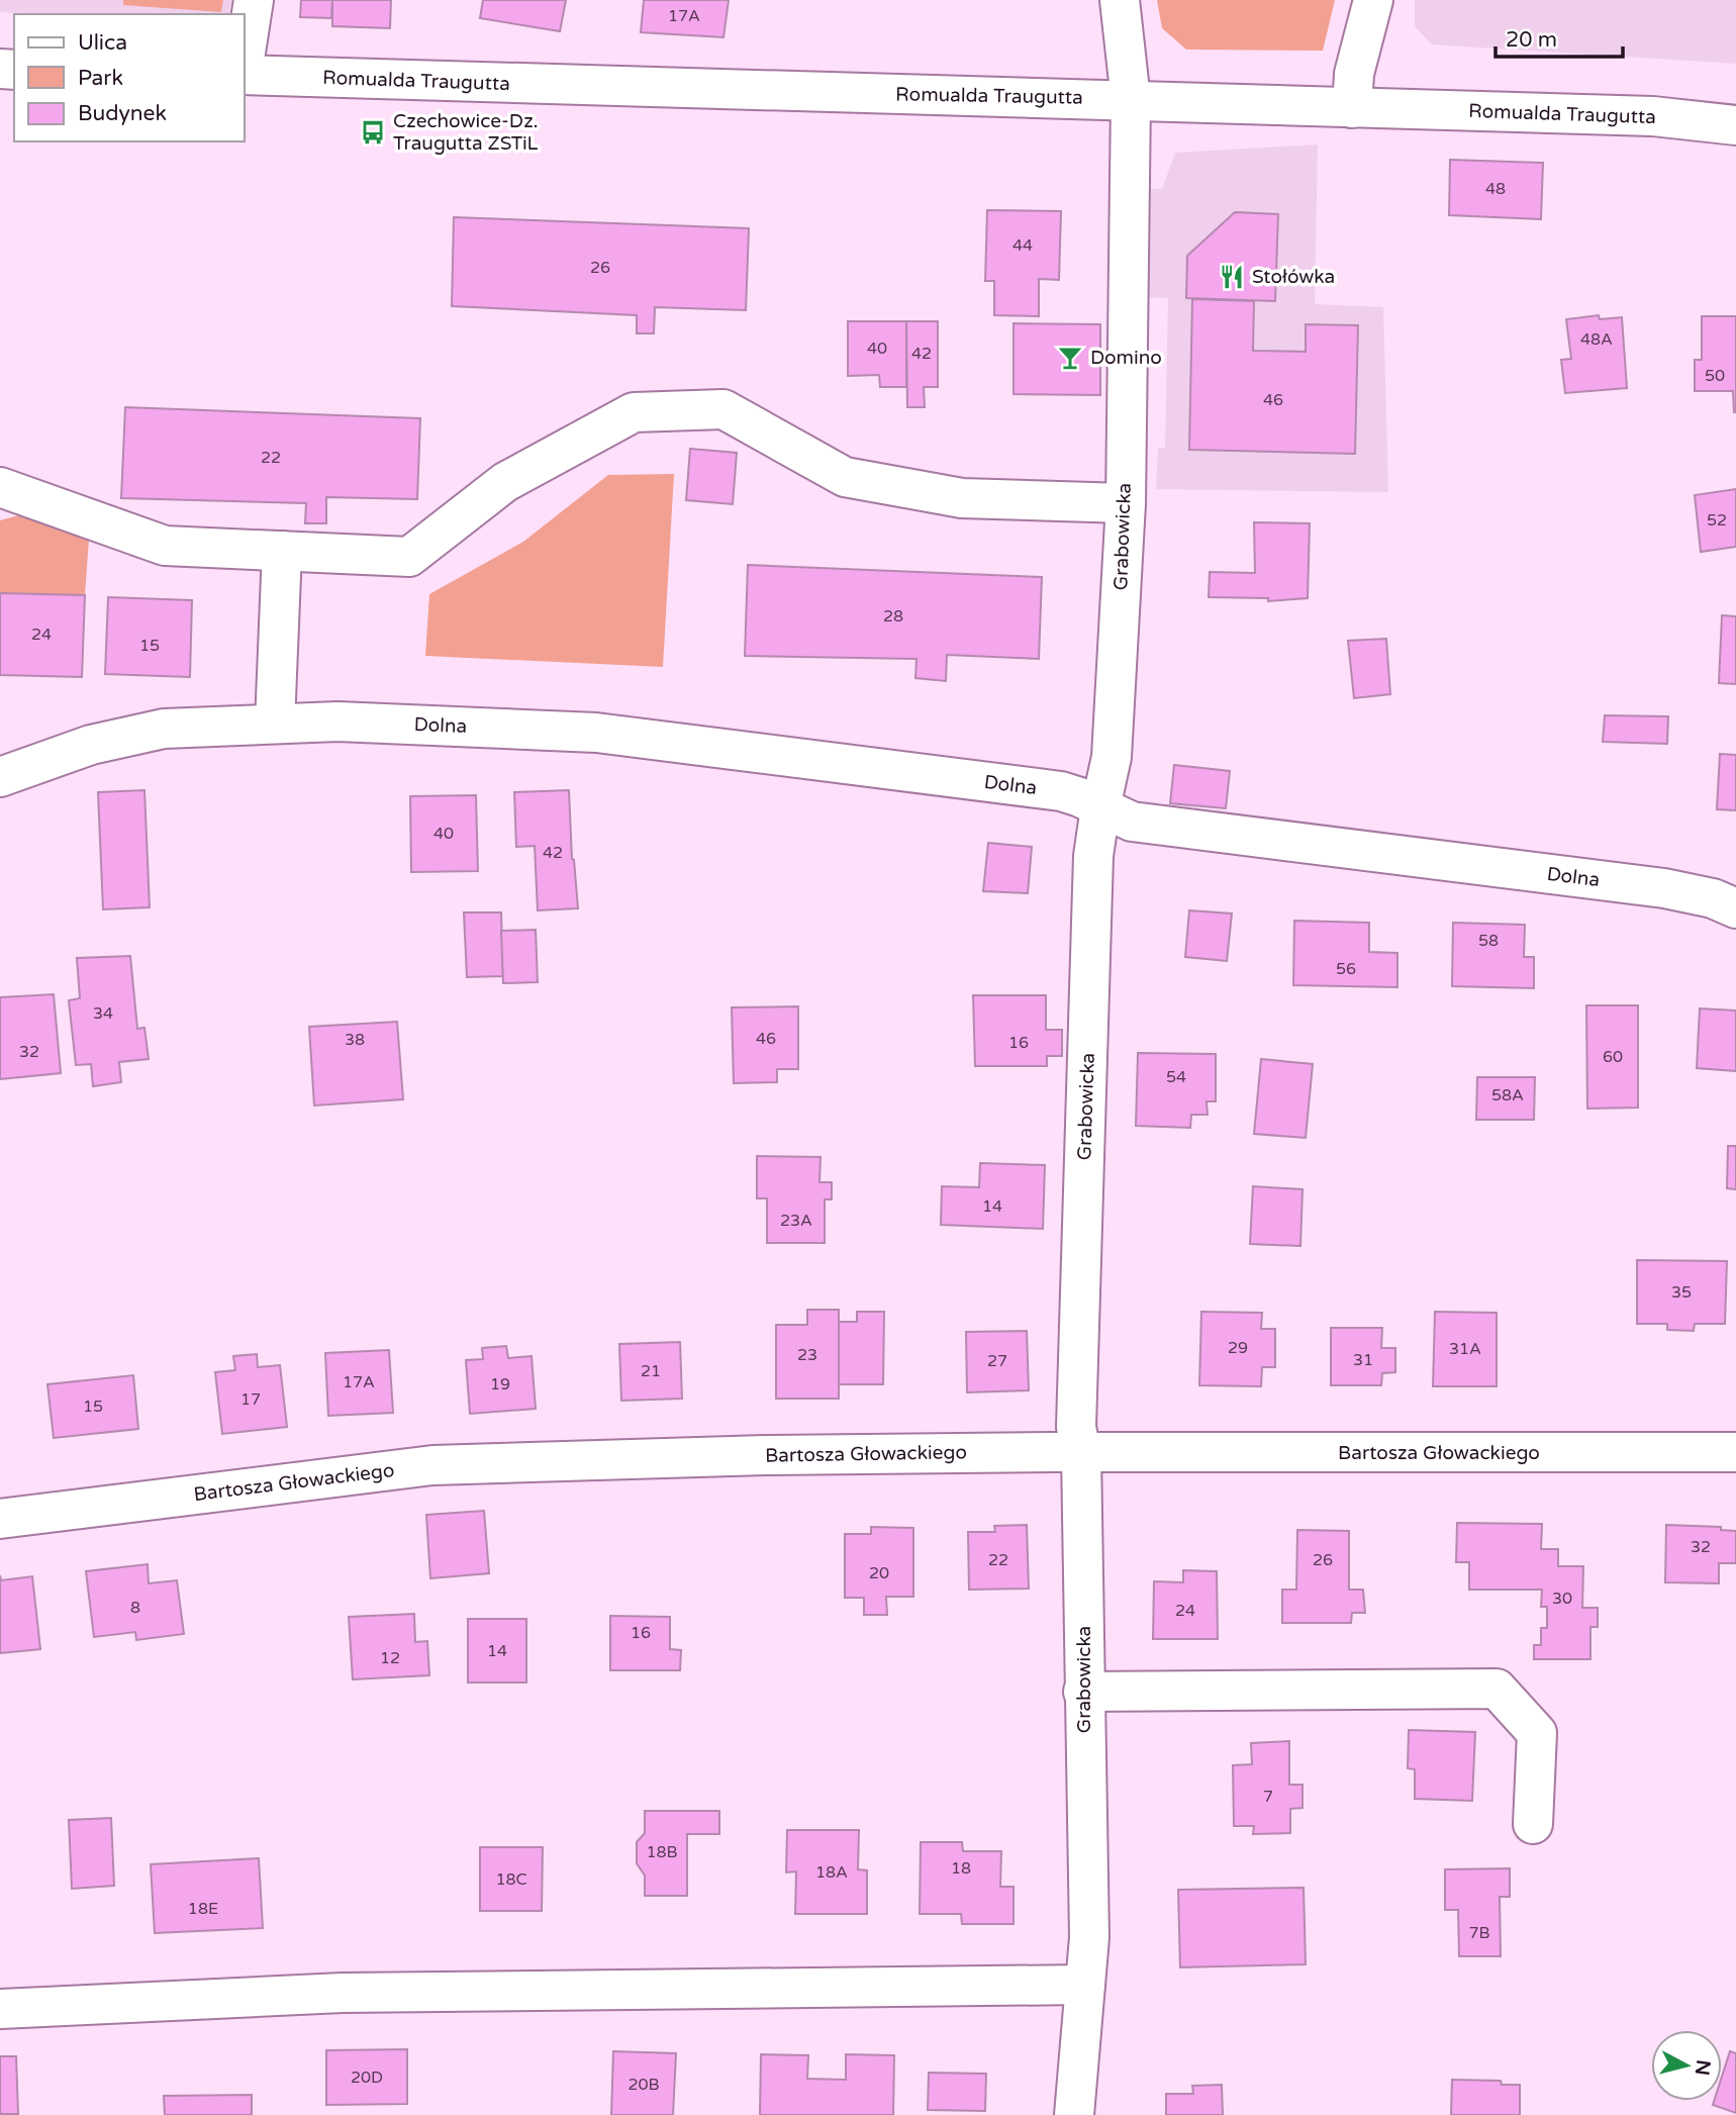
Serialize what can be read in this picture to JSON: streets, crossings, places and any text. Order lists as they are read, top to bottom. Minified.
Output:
{"streets":{"street":["Romualda Traugutta","Grabowicka","Dolna","Bartosza Głowackiego"]},"crossings":[["Romualda Traugutta","Grabowicka"],["Grabowicka","Dolna"],["Grabowicka","Bartosza Głowackiego"]],"places":{"bus stop":["Czechowice-Dz. Traugutta ZSTiL"],"restaurant":["Stołówka"],"bar":["Domino"]},"house_numbers":["17A","48","44","26","48A","40","42","50","46","22","52","28","24","15","40","42","58","56","34","46","38","16","32","60","54","58A","14","23A","35","29","31A","23","31","27","21","17A","19","17","15","32","22","26","20","30","8","24","16","14","12","7","18B","18","18A","18C","18E","7B","20D","20B"],"legend":["Ulica","Park","Budynek"],"scale_bar":"20 m","north":"right"}
